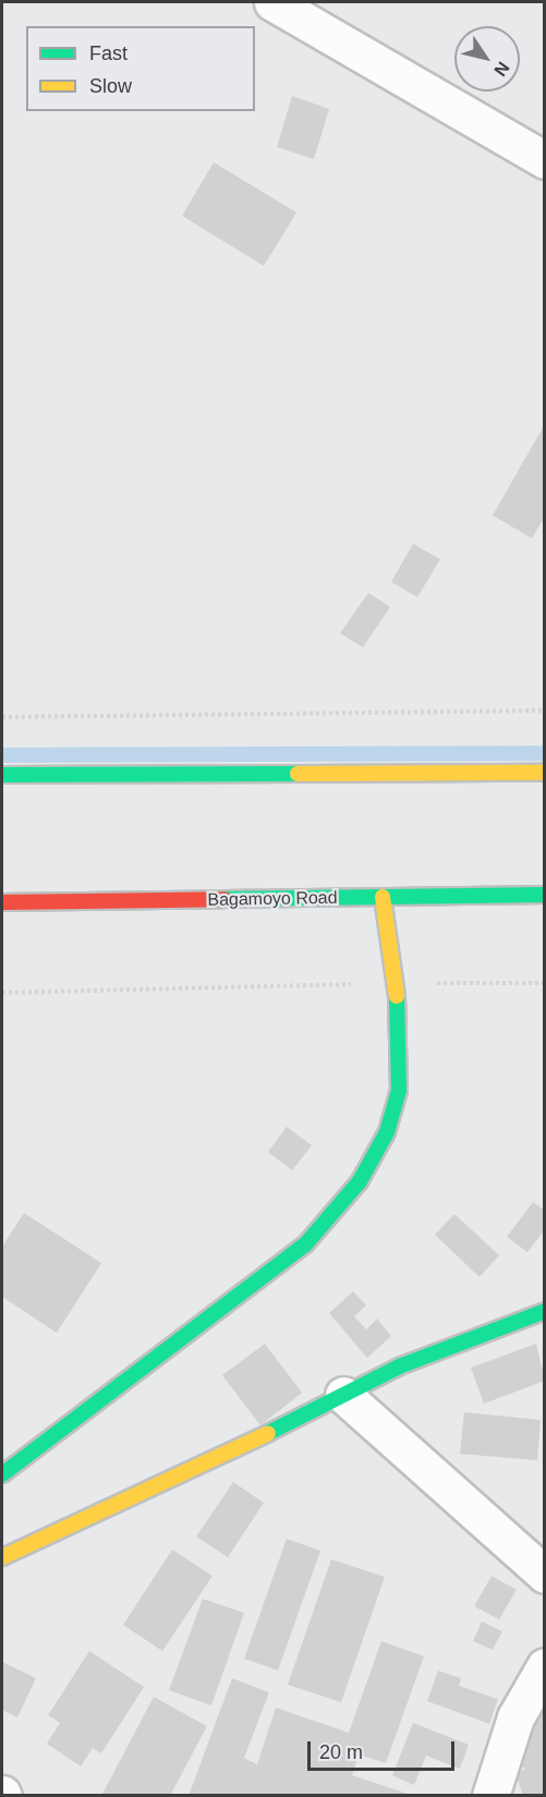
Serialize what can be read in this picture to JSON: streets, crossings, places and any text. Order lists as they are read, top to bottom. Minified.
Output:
{"streets":{"main road":["Bagamoyo Road"]},"legend":["Fast","Slow"],"scale_bar":"20 m","north":"bottom right"}
